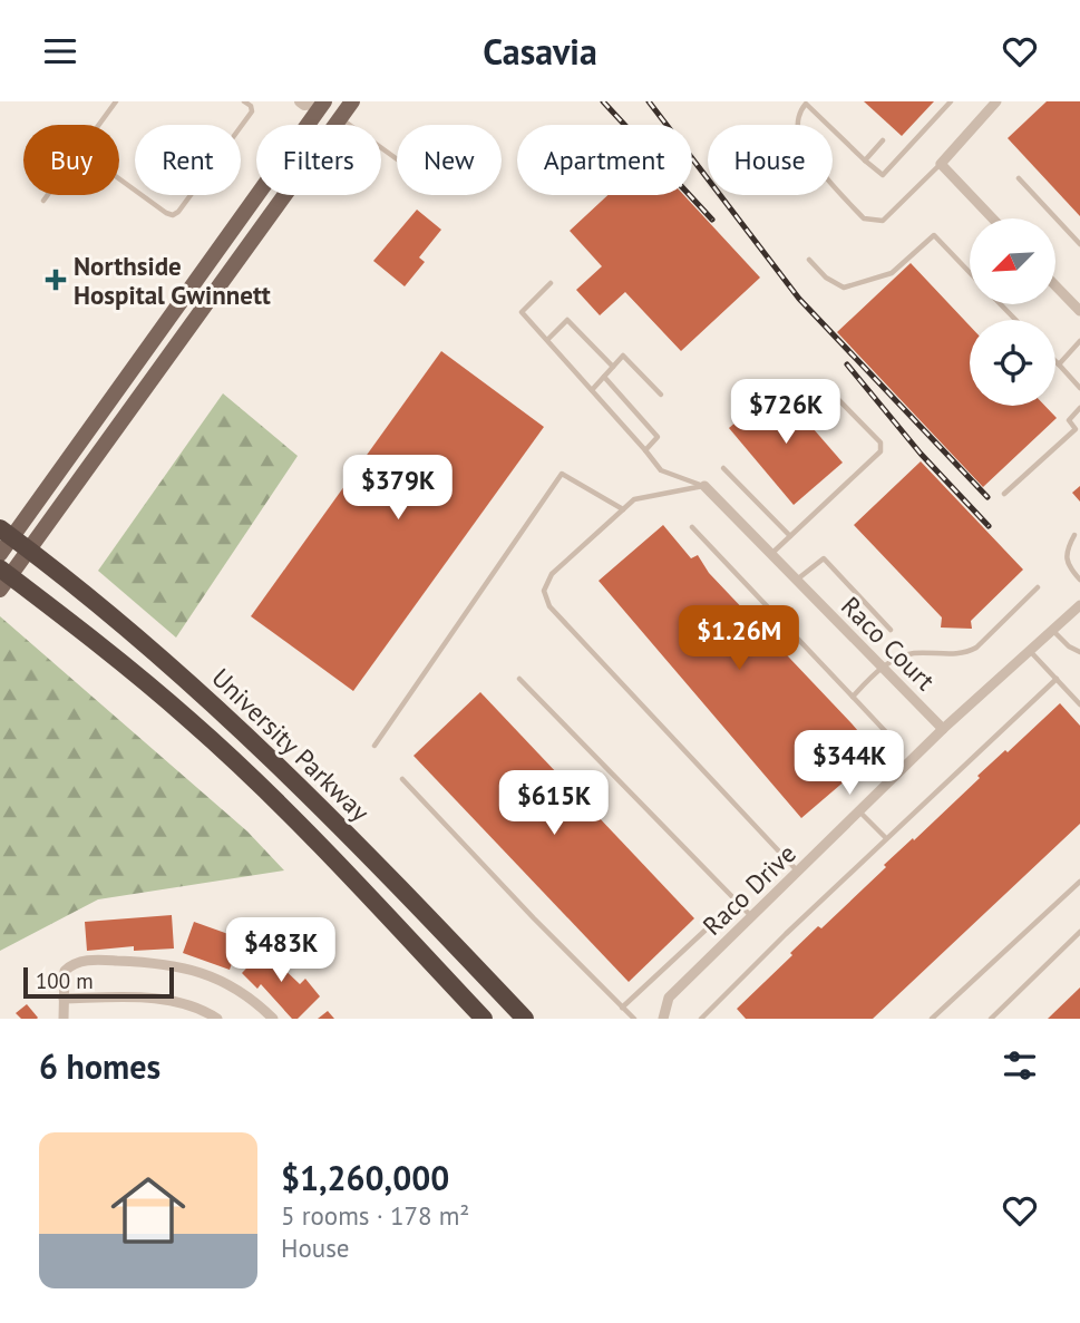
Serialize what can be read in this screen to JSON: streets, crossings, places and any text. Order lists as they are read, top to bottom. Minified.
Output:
{"streets":{"highway":["University Parkway"],"street":["Raco Court","Raco Drive"]},"crossings":[["Raco Court","Raco Drive"]],"places":{"health":["Northside Hospital Gwinnett"]},"scale_bar":"100 m","north":"bottom left","page":{"header":"Casavia","chip":["Buy","Rent","Filters","New","Apartment","House"],"price":["$726K","$379K","$1.26M","$344K","$615K","$483K"],"scale":"100 m","heading":"6 homes","list":[{"name":"$1,260,000","note":"5 rooms · 178 m² · House"}]}}
